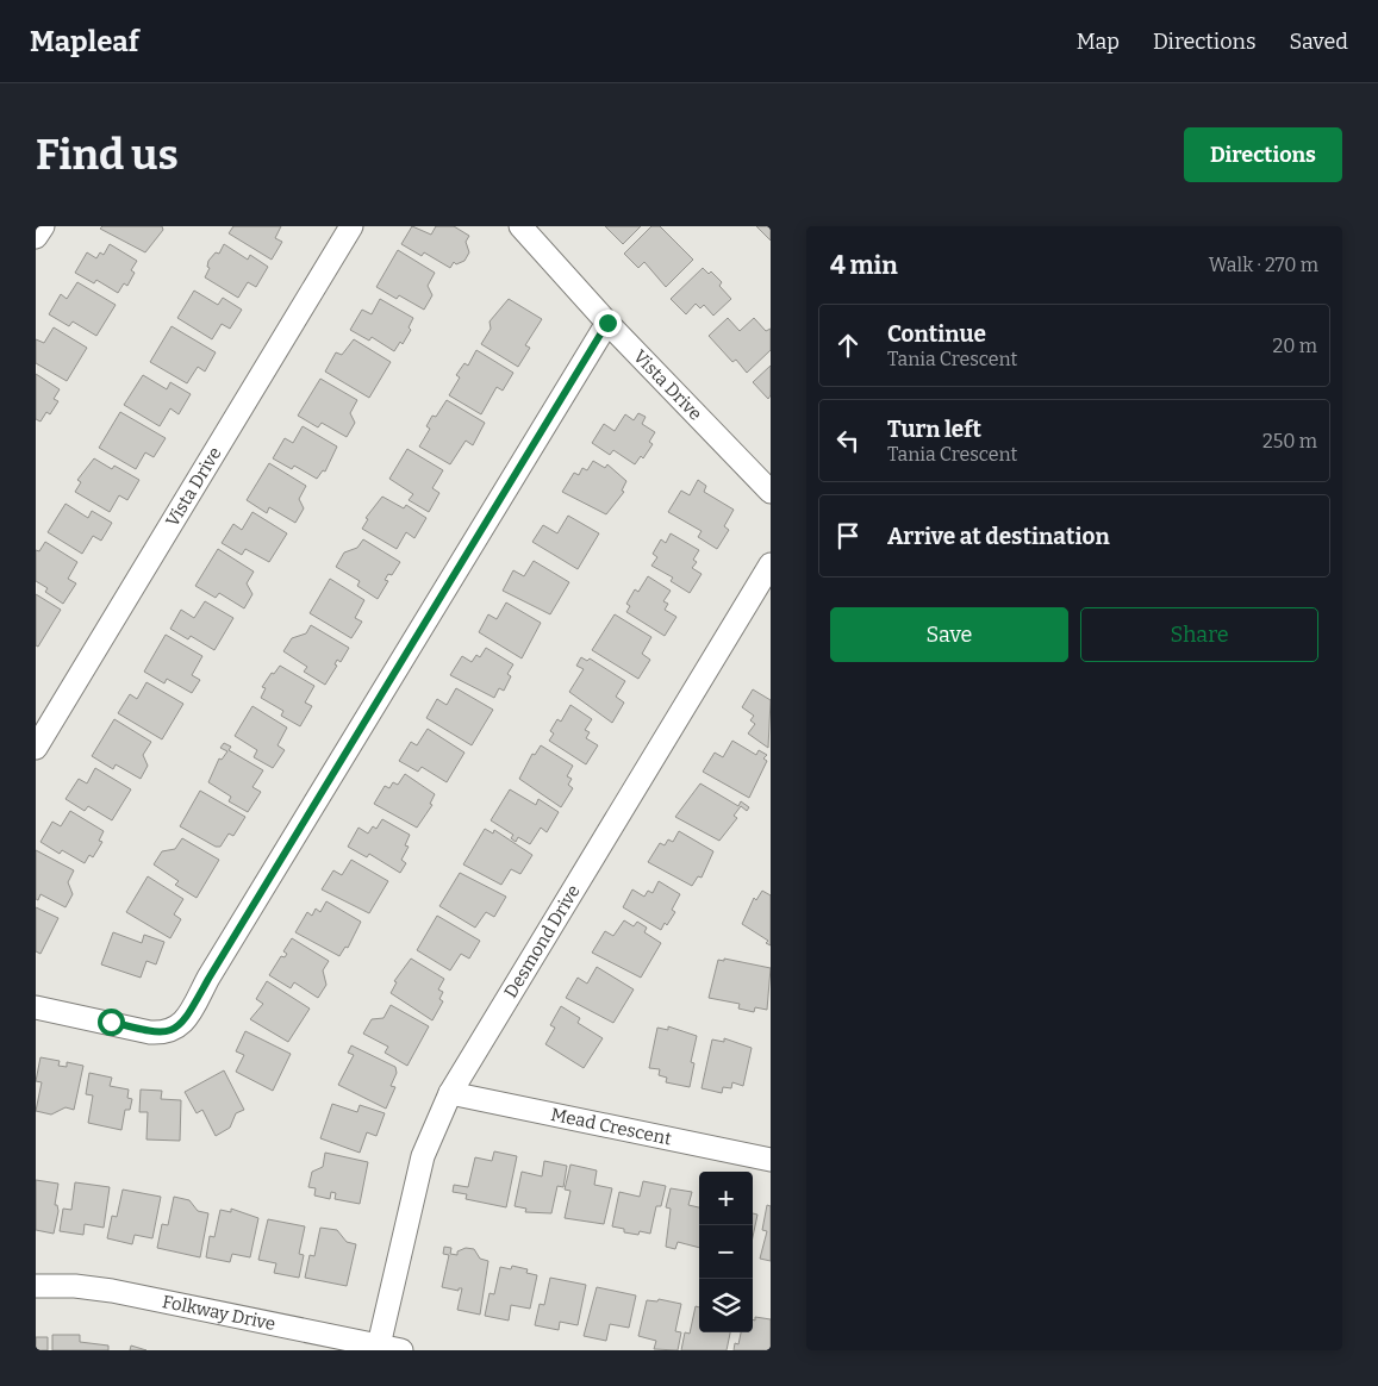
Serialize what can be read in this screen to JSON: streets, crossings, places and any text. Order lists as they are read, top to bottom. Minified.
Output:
{"streets":{"street":["Vista Drive","Desmond Drive","Mead Crescent","Folkway Drive"]},"crossings":[["Desmond Drive","Mead Crescent"],["Desmond Drive","Folkway Drive"]],"page":{"header":"Mapleaf","nav":["Map","Directions","Saved"],"buttons":["Directions",["Save","Share"]],"title":"Find us","heading":["4 min","Walk · 270 m"],"list":[["Continue","Tania Crescent","20 m"],["Turn left","Tania Crescent","250 m"],"Arrive at destination"],"map_buttons":["+","−"]}}
